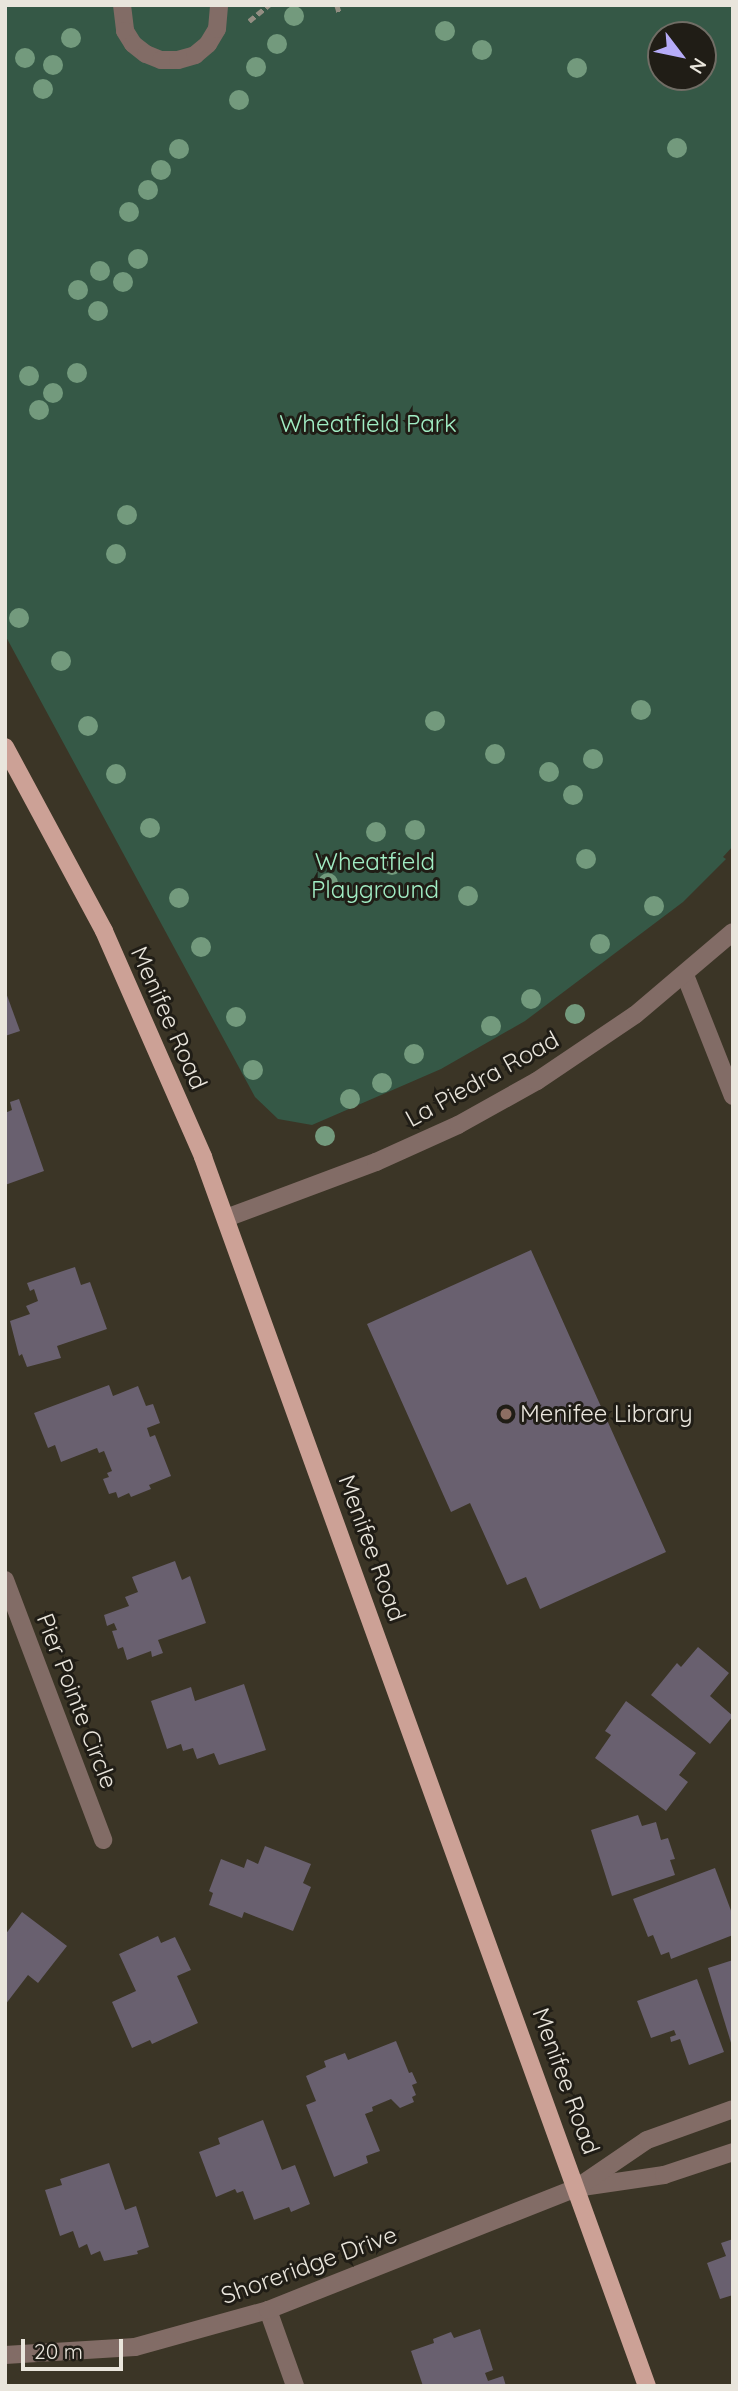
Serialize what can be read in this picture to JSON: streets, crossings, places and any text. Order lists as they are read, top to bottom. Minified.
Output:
{"streets":{"main road":["Menifee Road"],"street":["La Piedra Road","Pier Pointe Circle","Shoreridge Drive"]},"crossings":[["Menifee Road","La Piedra Road"],["Menifee Road","Shoreridge Drive"]],"parks":["Wheatfield Park","Wheatfield Playground"],"places":["Menifee Library"],"scale_bar":"20 m","north":"bottom right"}
